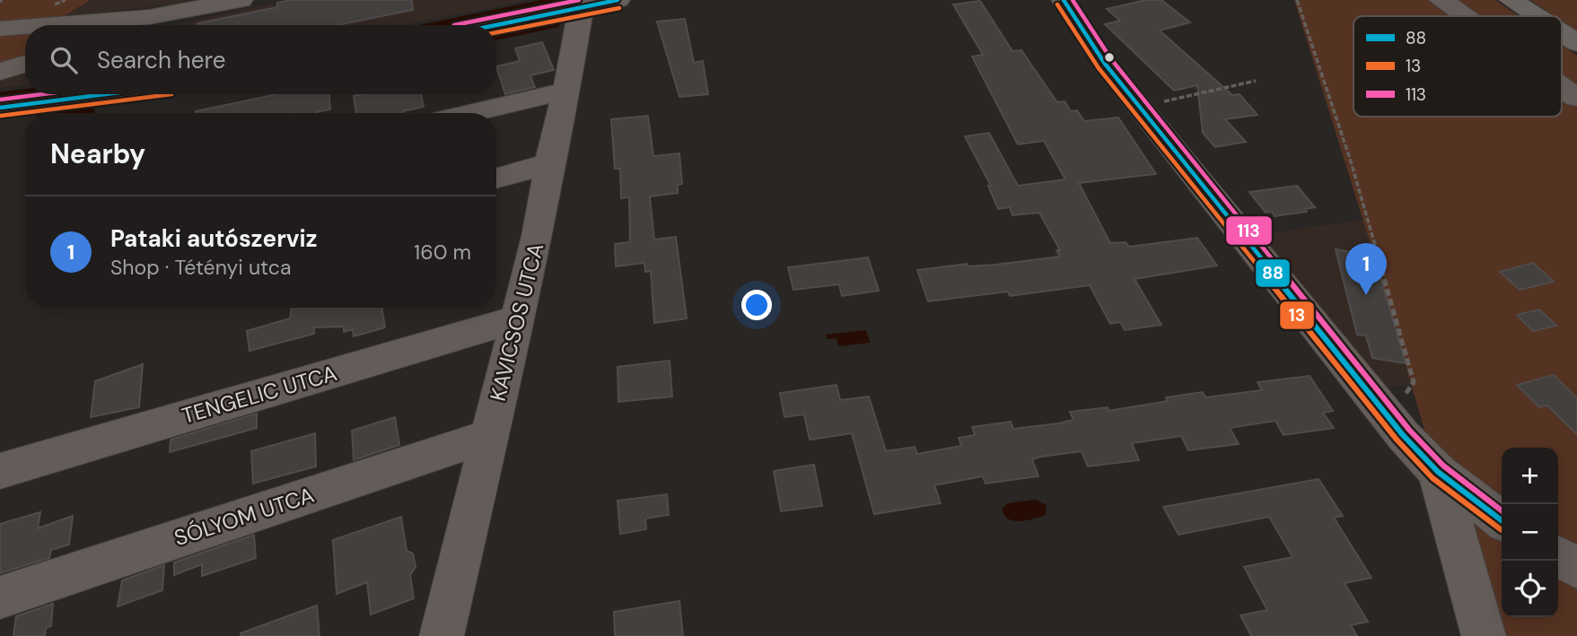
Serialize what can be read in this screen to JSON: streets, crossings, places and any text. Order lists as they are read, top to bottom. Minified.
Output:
{"streets":{"street":["KAVICSOS UTCA","TENGELIC UTCA","SÓLYOM UTCA"]},"crossings":[["KAVICSOS UTCA","TENGELIC UTCA"],["KAVICSOS UTCA","SÓLYOM UTCA"]],"lines":["transit line 88","transit line 113","transit line 13"],"legend":["88","13","113"],"page":{"search":"Search here","heading":"Nearby","list":[{"mark":"1","name":"Pataki autószerviz","note":"Shop · Tétényi utca","value":"160 m"}],"pins":"1","map_buttons":["+","−"]}}
